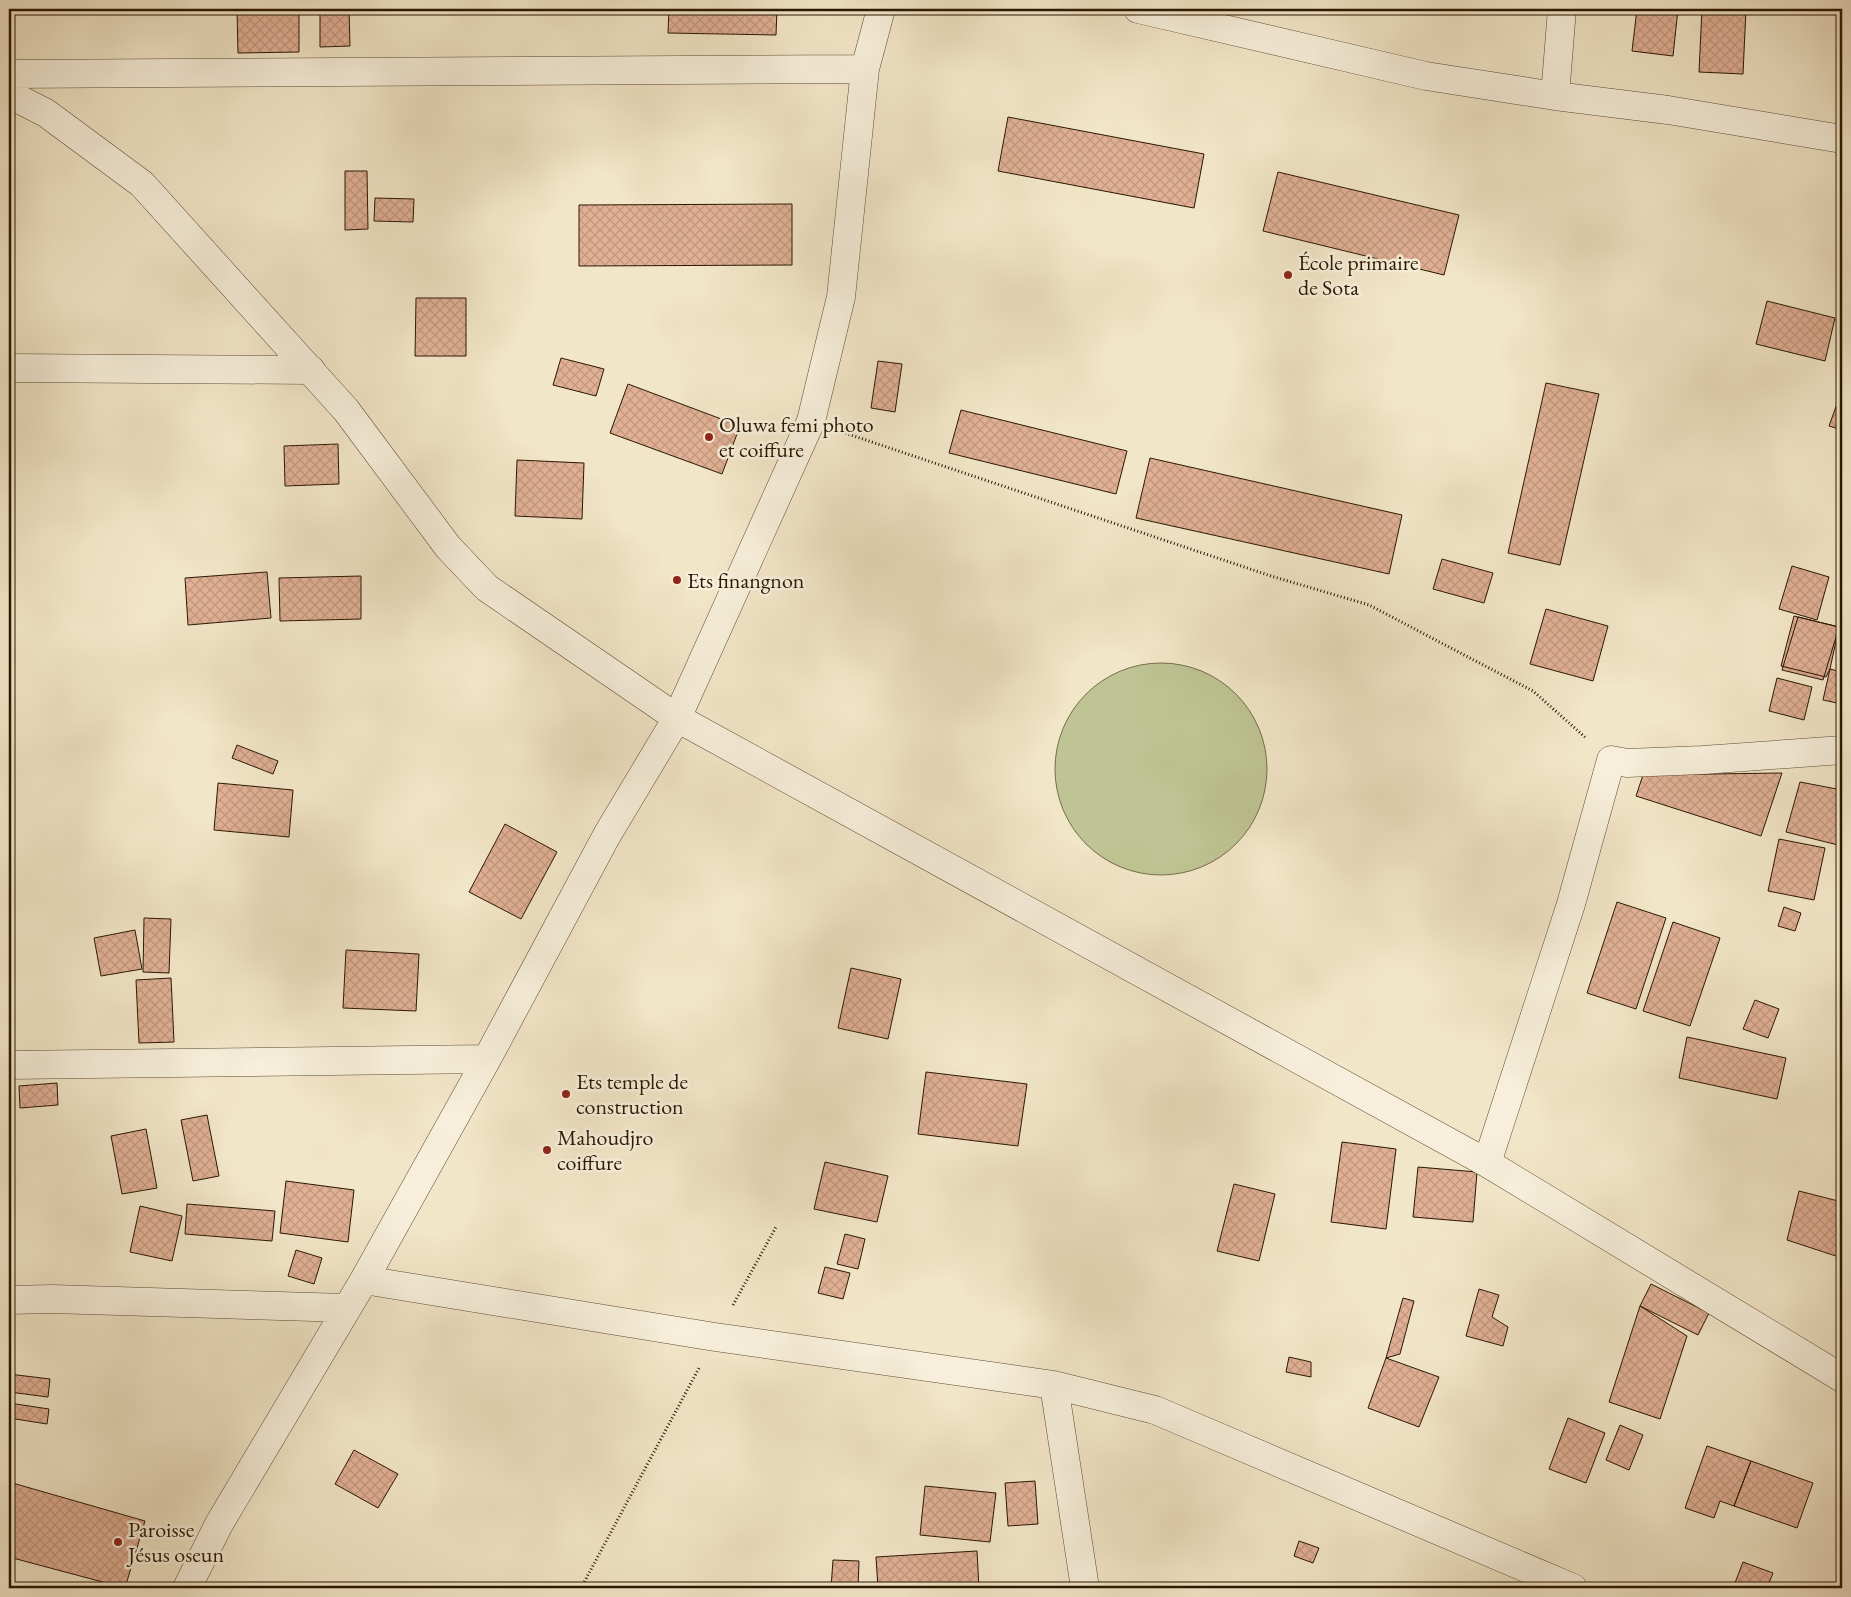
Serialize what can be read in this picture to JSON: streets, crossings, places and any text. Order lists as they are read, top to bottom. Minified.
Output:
{"places":["École primaire de Sota","Oluwa femi photo et coiffure","Ets finangnon","Ets temple de construction","Mahoudjro coiffure","Paroisse Jésus oseun"]}
